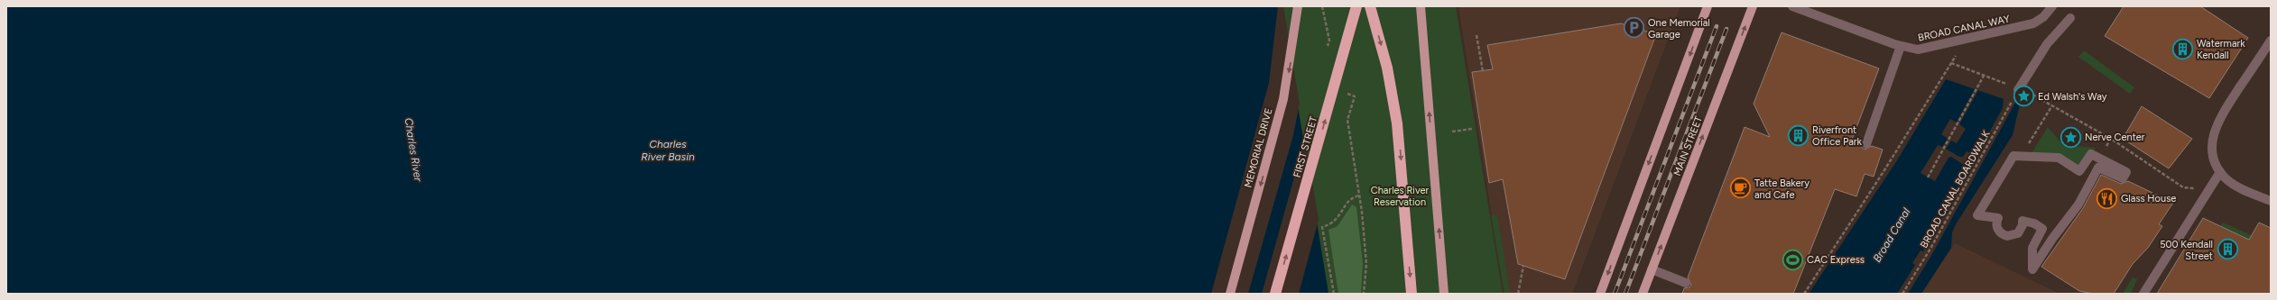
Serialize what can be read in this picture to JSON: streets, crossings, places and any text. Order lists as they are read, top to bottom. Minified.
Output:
{"streets":{"highway":["FIRST STREET"],"main road":["MAIN STREET","MEMORIAL DRIVE"],"street":["BROAD CANAL WAY"],"path":["BROAD CANAL BOARDWALK"]},"one_way":["MEMORIAL DRIVE"],"water":["Charles River Basin","Charles River","Broad Canal"],"parks":["Charles River Reservation"],"places":{"parking":["One Memorial Garage"],"building":["Watermark Kendall","Riverfront Office Park","500 Kendall Street"],"place":["Ed Walsh's Way","Nerve Center"],"cafe":["Tatte Bakery and Cafe"],"restaurant":["Glass House"],"sports":["CAC Express"]}}
